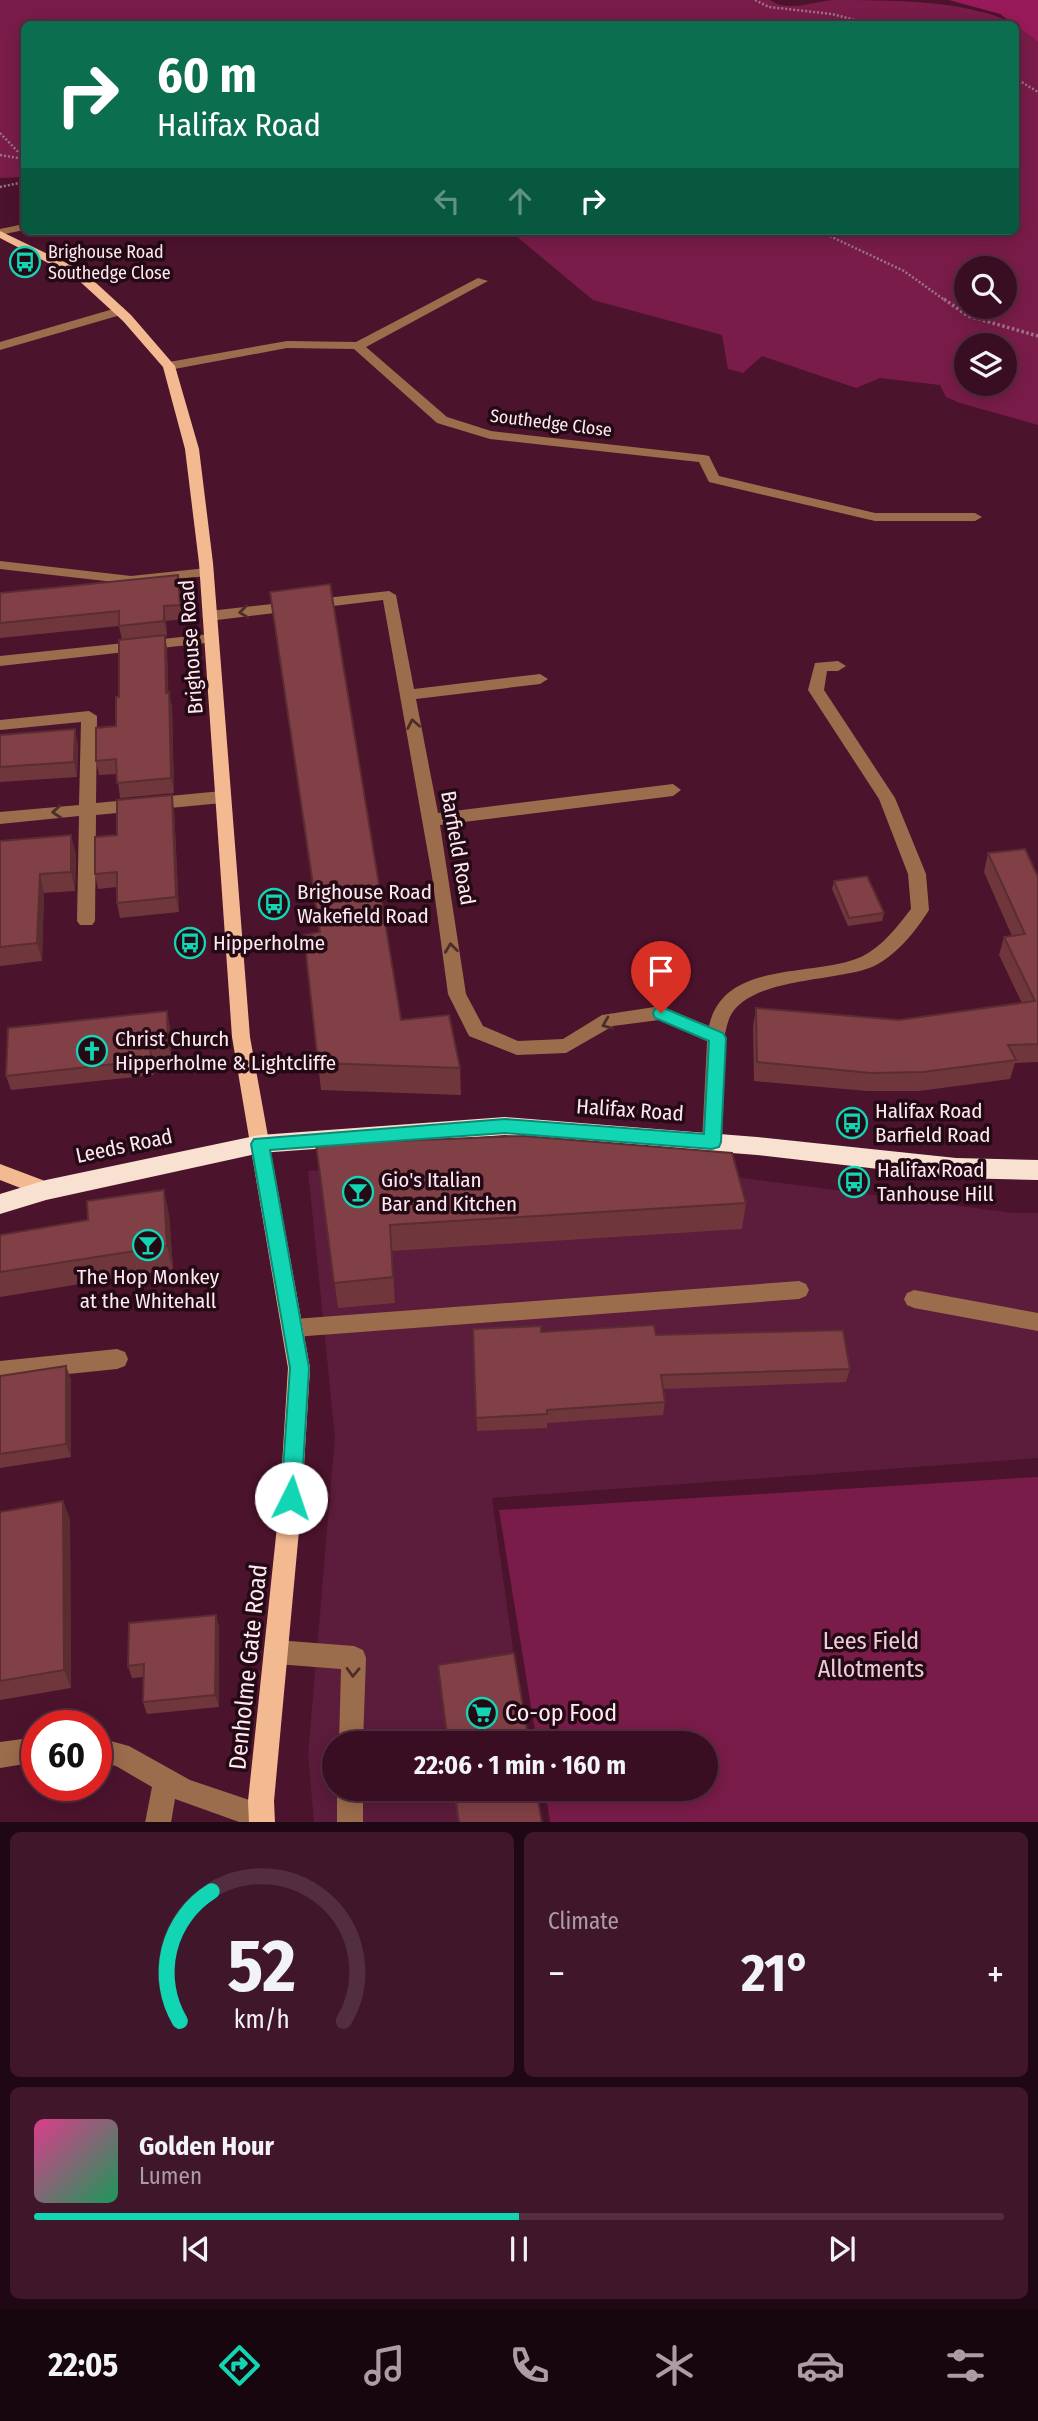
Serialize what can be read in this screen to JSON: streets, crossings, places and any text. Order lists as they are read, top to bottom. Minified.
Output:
{"streets":{"highway":["Halifax Road","Leeds Road"],"main road":["Brighouse Road","Denholme Gate Road"],"street":["Southedge Close","Barfield Road"]},"crossings":[["Brighouse Road","Barfield Road"],["Brighouse Road","Halifax Road"],["Brighouse Road","Leeds Road"],["Brighouse Road","Denholme Gate Road"],["Halifax Road","Leeds Road"],["Halifax Road","Denholme Gate Road"],["Leeds Road","Denholme Gate Road"]],"parks":["Lees Field Allotments"],"places":{"bus stop":["Brighouse Road Southedge Close","Brighouse Road Wakefield Road","Hipperholme","Halifax Road Barfield Road","Halifax Road Tanhouse Hill"],"church":["Christ Church Hipperholme & Lightcliffe"],"bar":["Gio's Italian Bar and Kitchen","The Hop Monkey at the Whitehall"],"supermarket":["Co-op Food"]},"page":{"turn":["60 m","Halifax Road"],"limit":"60","trip":"22:06 · 1 min · 160 m","tile":"Climate","heat":["−","21°","+"],"song":["Golden Hour","Lumen"],"tabs":"22:05","gauge":["52","km/h"]}}
